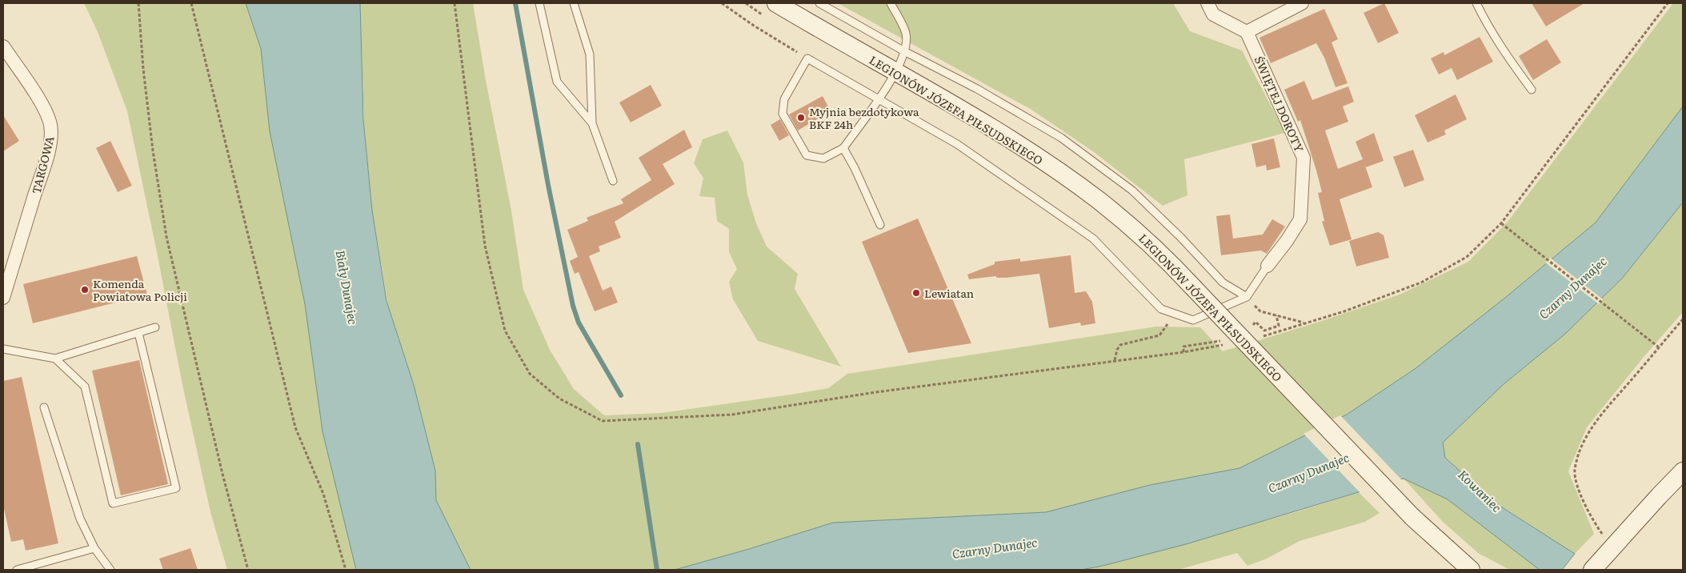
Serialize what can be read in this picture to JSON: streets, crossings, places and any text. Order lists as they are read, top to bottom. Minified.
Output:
{"streets":{"street":["ŚWIĘTEJ DOROTY","LEGIONÓW JÓZEFA PIŁSUDSKIEGO","TARGOWA"]},"water":["Biały Dunajec","Czarny Dunajec","Kowaniec"],"places":["Myjnia bezdotykowa BKF 24h","Komenda Powiatowa Policji","Lewiatan"]}
